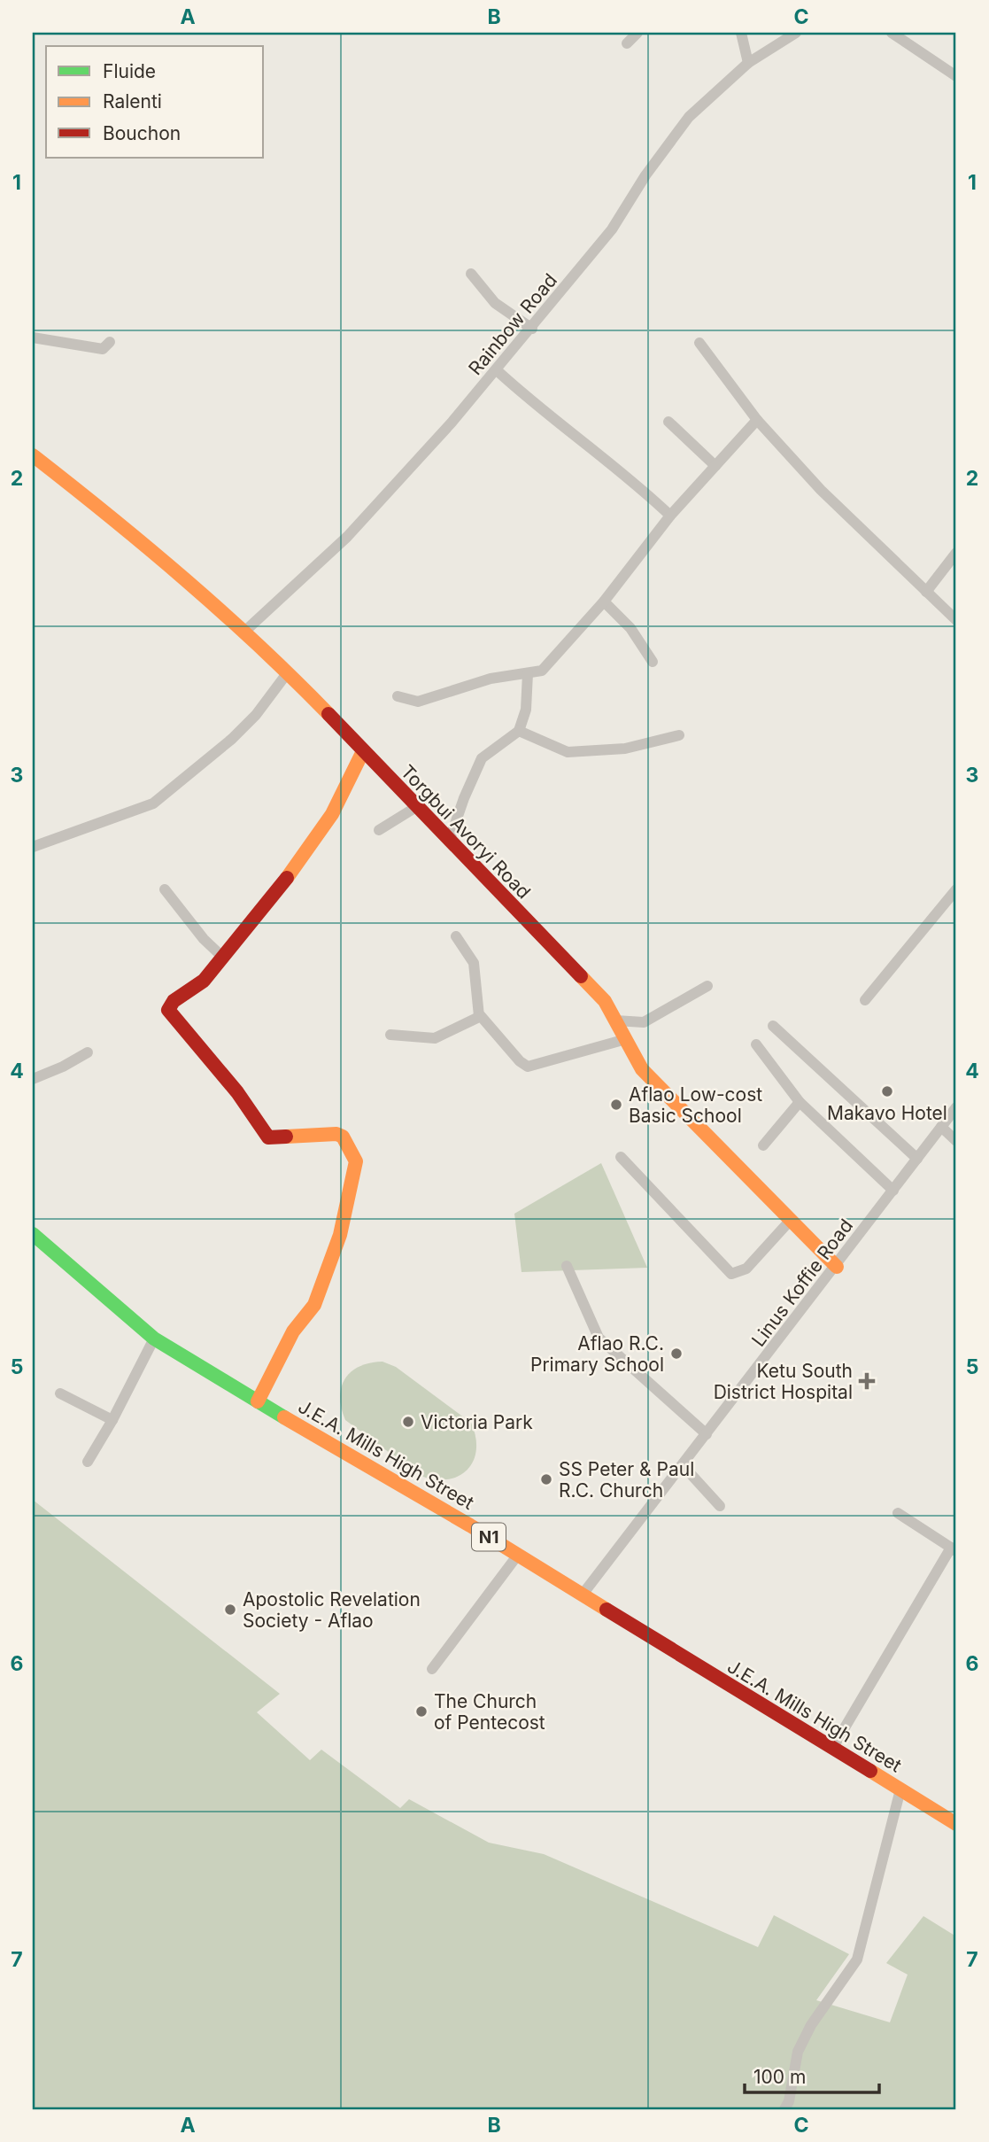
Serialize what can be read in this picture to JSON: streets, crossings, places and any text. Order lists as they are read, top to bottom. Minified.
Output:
{"streets":{"main road":["Torgbui Avoryi Road","J.E.A. Mills High Street","N1"],"street":["Rainbow Road","Linus Koffie Road"]},"crossings":[["Rainbow Road","Torgbui Avoryi Road"],["Torgbui Avoryi Road","Linus Koffie Road"],["Linus Koffie Road","J.E.A. Mills High Street"]],"places":{"other":["Makavo Hotel","Aflao Low-cost Basic School","Aflao R.C. Primary School","Victoria Park","SS Peter & Paul R.C. Church","Apostolic Revelation Society - Aflao","The Church of Pentecost"],"health":["Ketu South District Hospital"]},"legend":["Fluide","Ralenti","Bouchon"],"scale_bar":"100 m","grid":{"columns":["A","B","C"],"rows":["1","2","3","4","5","6","7"]}}
